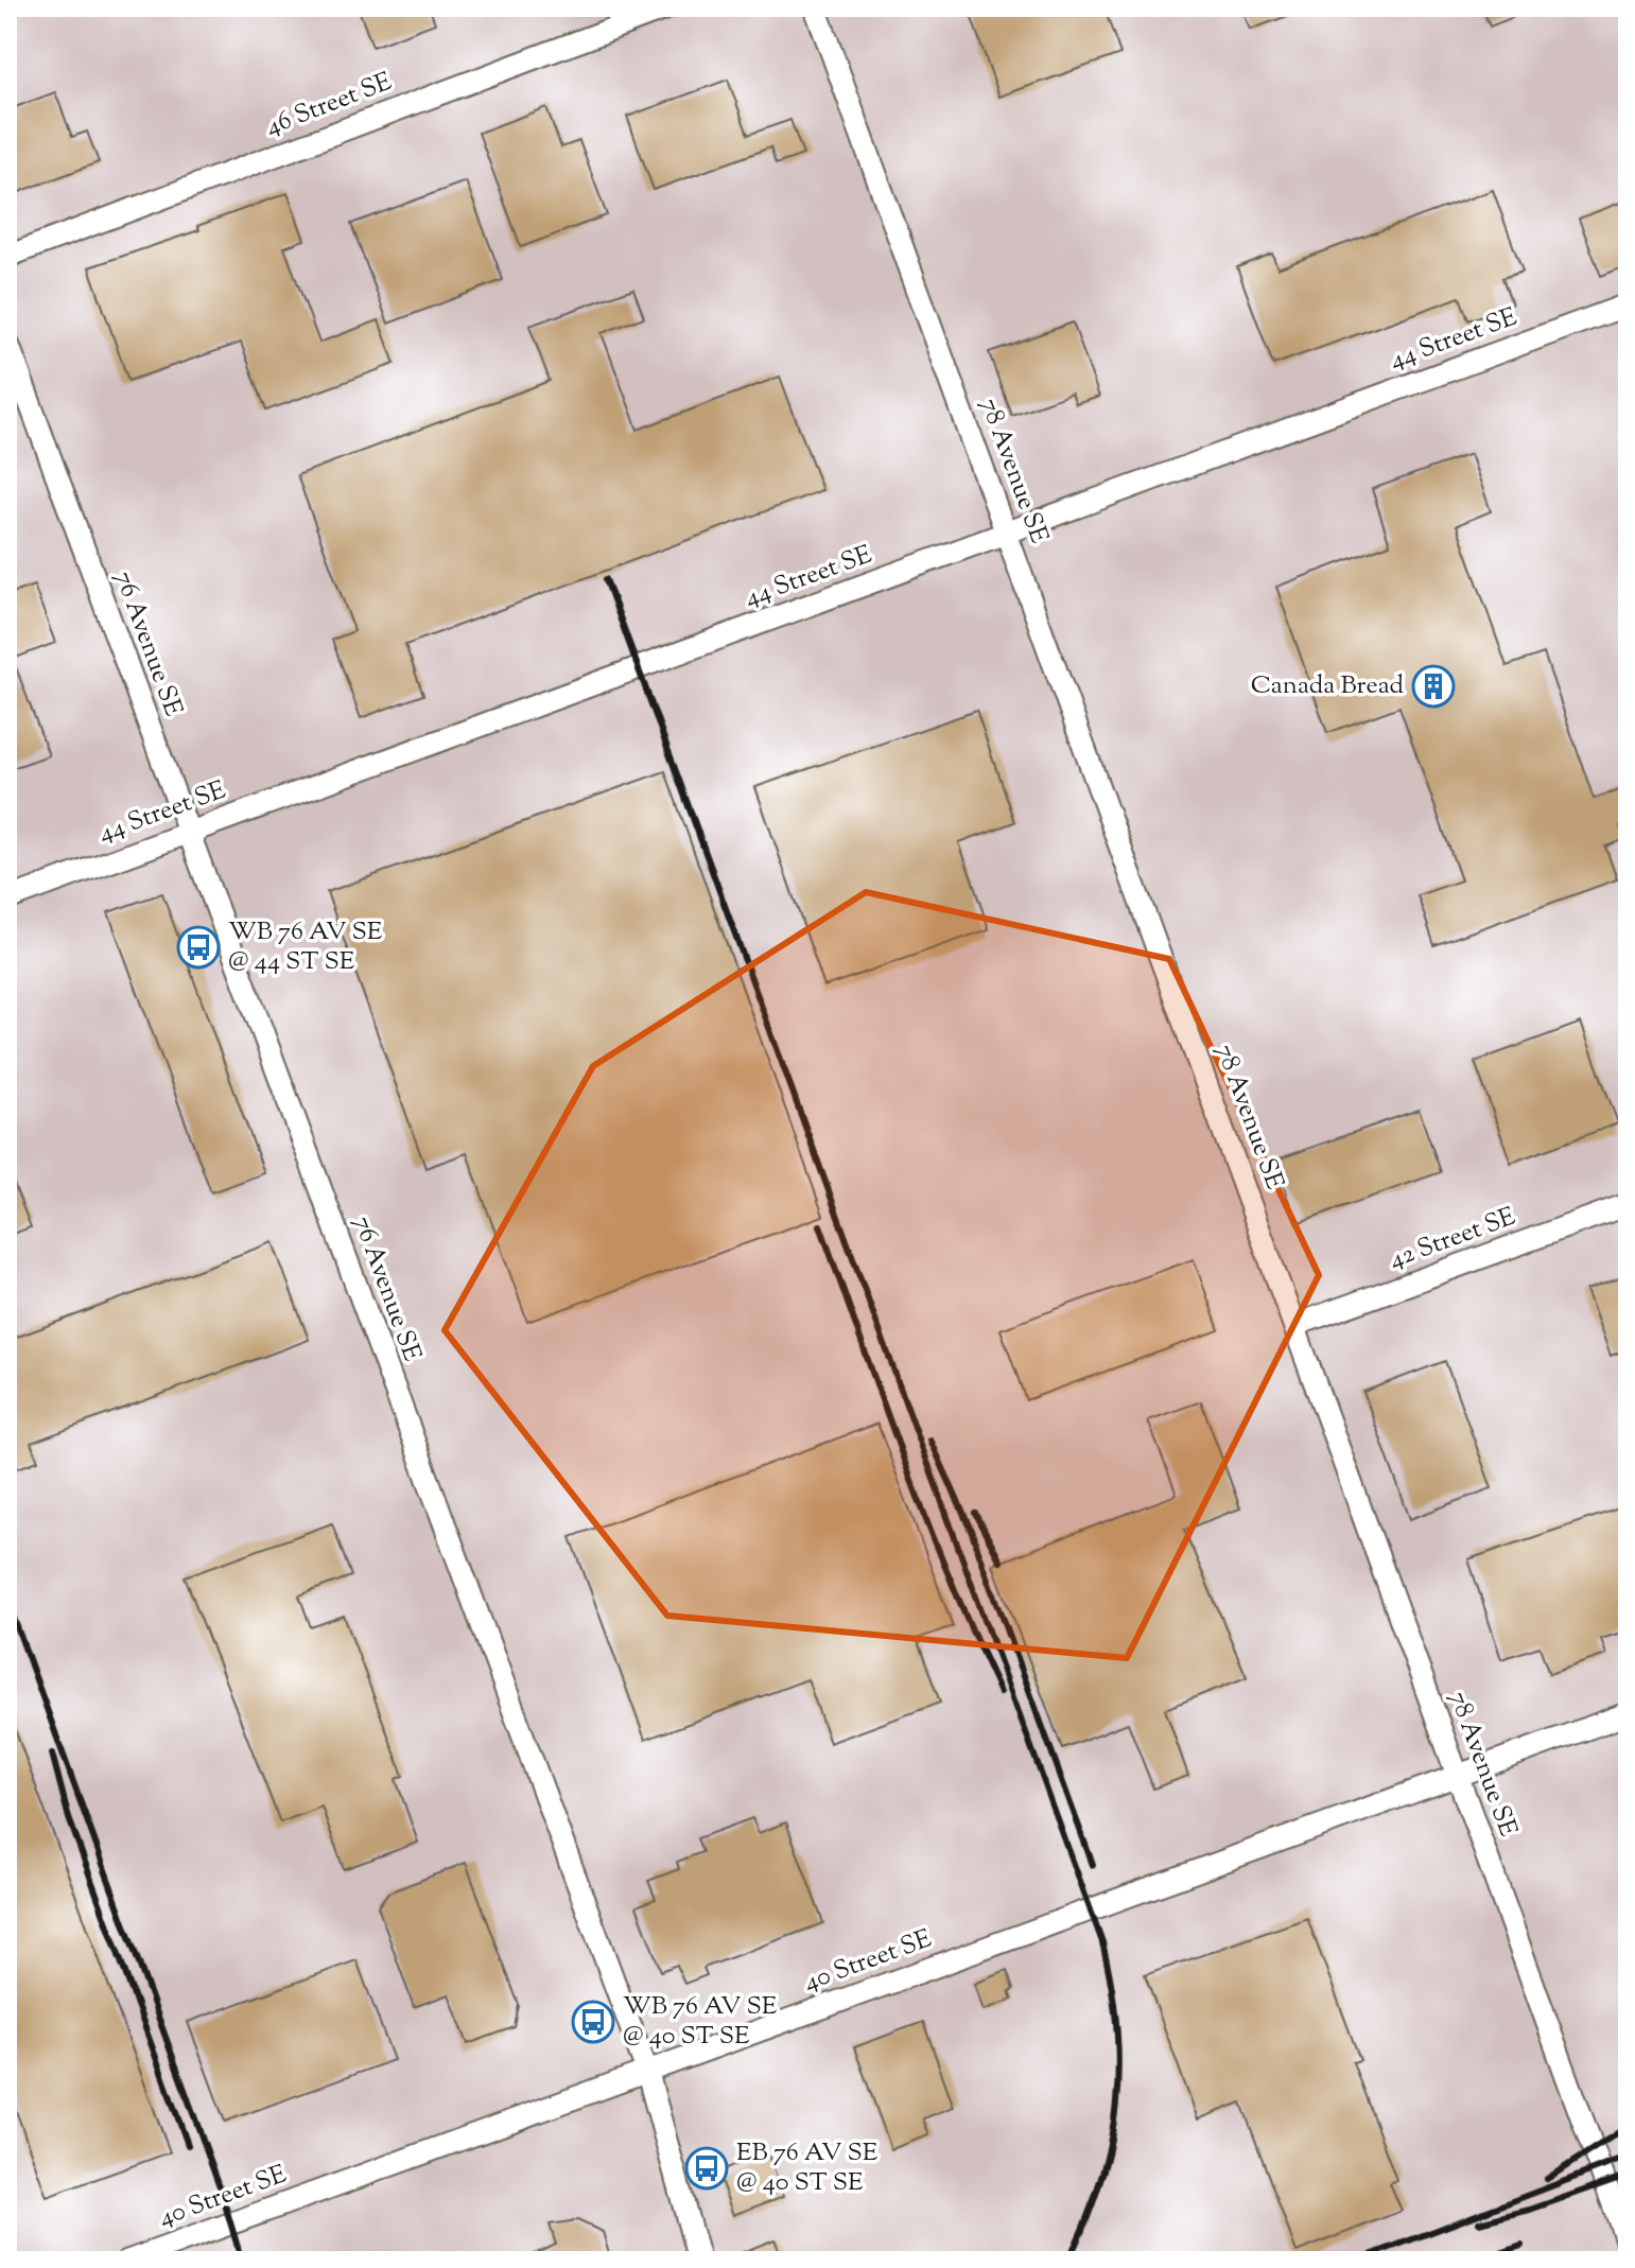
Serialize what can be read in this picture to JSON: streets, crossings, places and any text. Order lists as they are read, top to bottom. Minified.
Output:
{"streets":{"street":["46 Street SE","44 Street SE","78 Avenue SE","76 Avenue SE","42 Street SE","40 Street SE"]},"crossings":[["44 Street SE","78 Avenue SE"],["44 Street SE","76 Avenue SE"],["78 Avenue SE","42 Street SE"],["78 Avenue SE","40 Street SE"],["76 Avenue SE","40 Street SE"]],"places":{"building":["Canada Bread"],"bus stop":["WB 76 AV SE @ 44 ST SE","WB 76 AV SE @ 40 ST SE","EB 76 AV SE @ 40 ST SE"]}}
